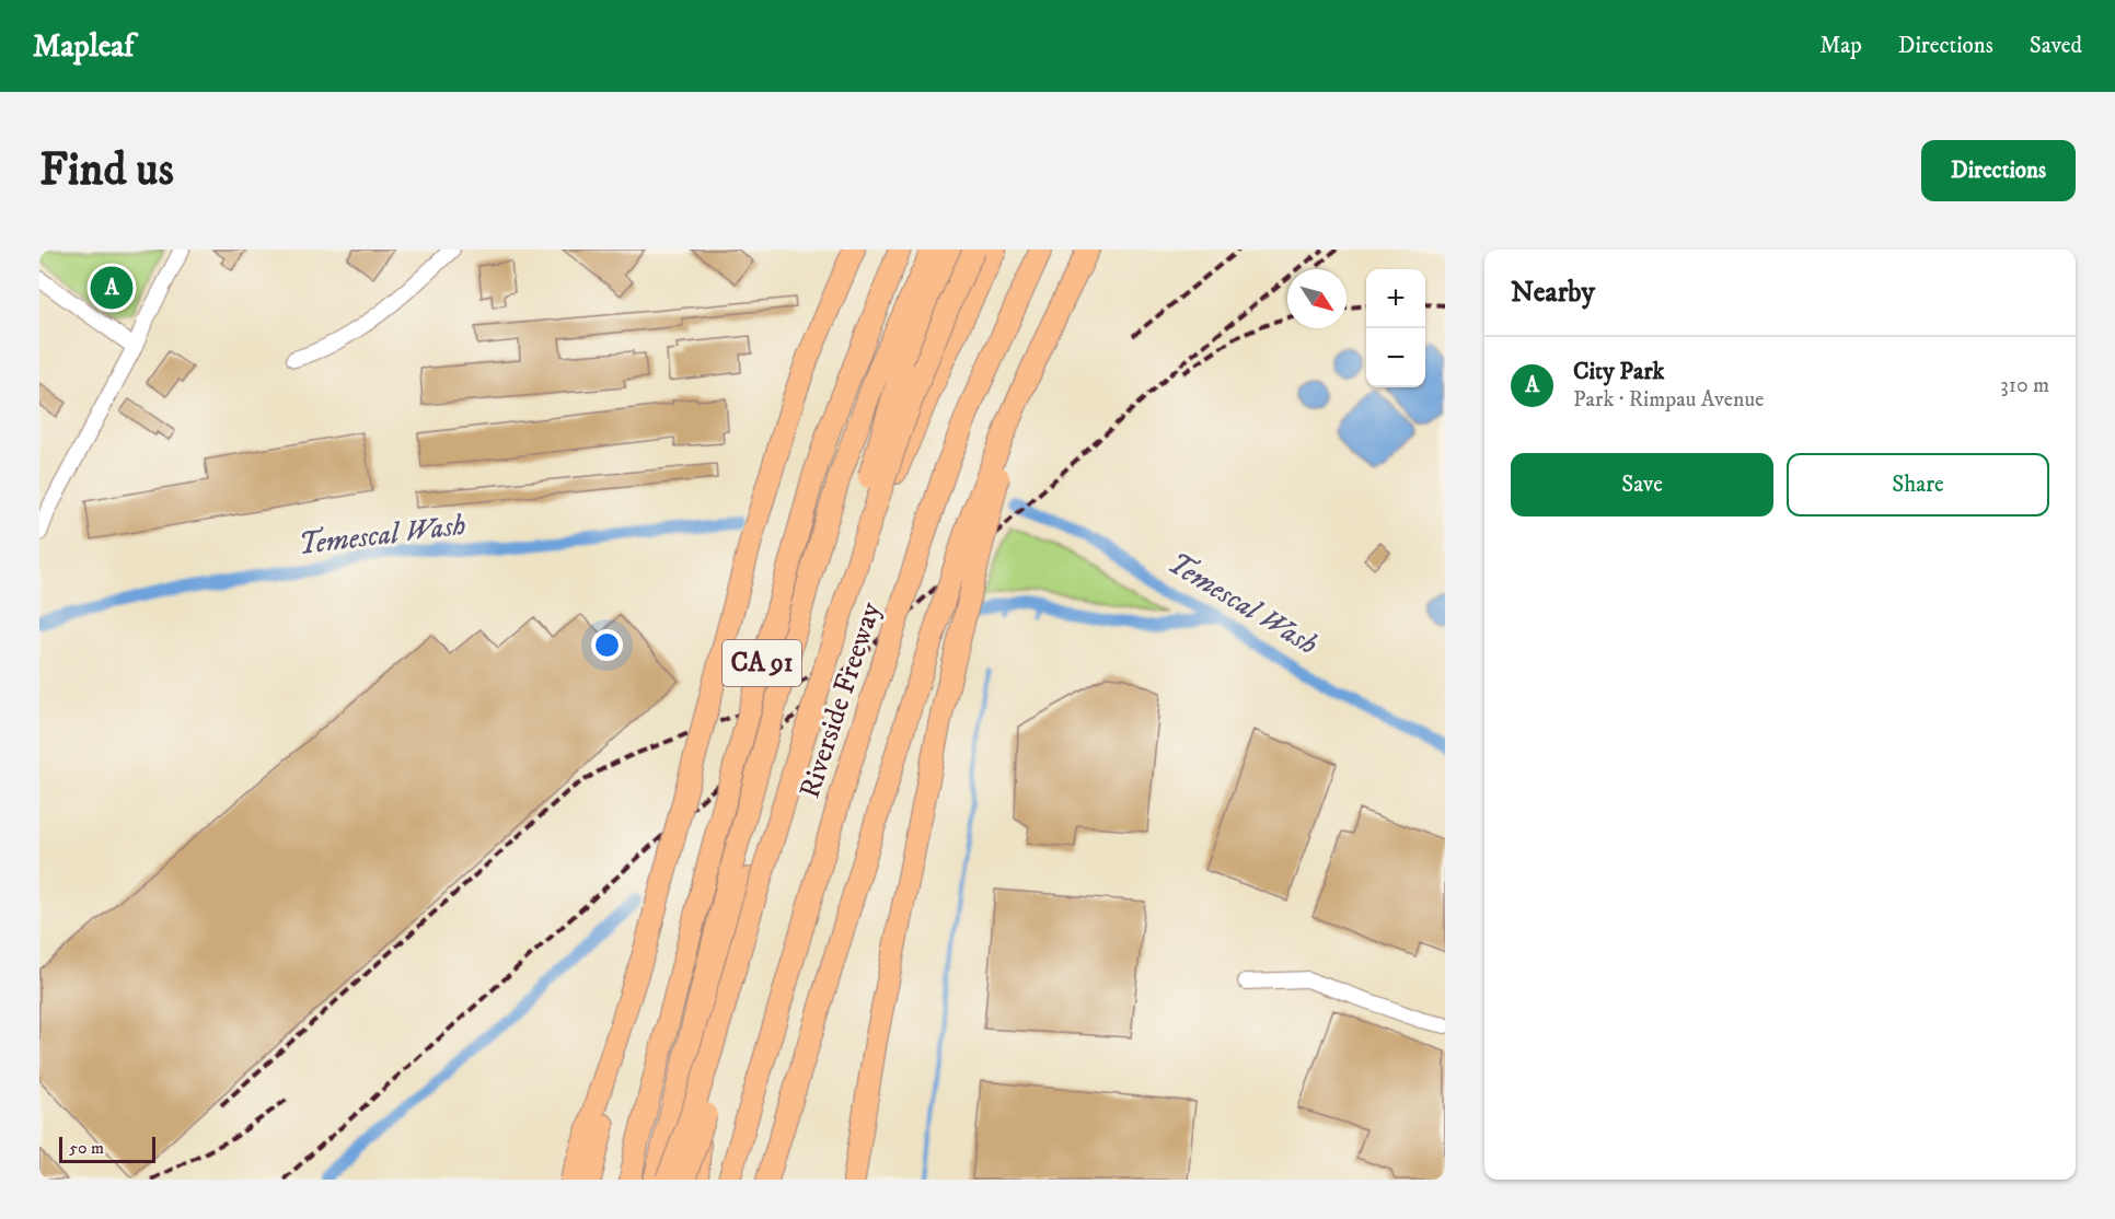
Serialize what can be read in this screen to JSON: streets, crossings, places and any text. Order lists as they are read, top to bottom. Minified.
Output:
{"streets":{"highway":["CA 91","Riverside Freeway"]},"water":["Temescal Wash"],"scale_bar":"50 m","north":"bottom right","page":{"header":"Mapleaf","nav":["Map","Directions","Saved"],"buttons":["Directions",["Save","Share"]],"title":"Find us","heading":"Nearby","pins":"A","map_buttons":["+","−"],"list":[{"mark":"A","name":"City Park","note":"Park · Rimpau Avenue","value":"310 m"}],"scale":"50 m"}}
